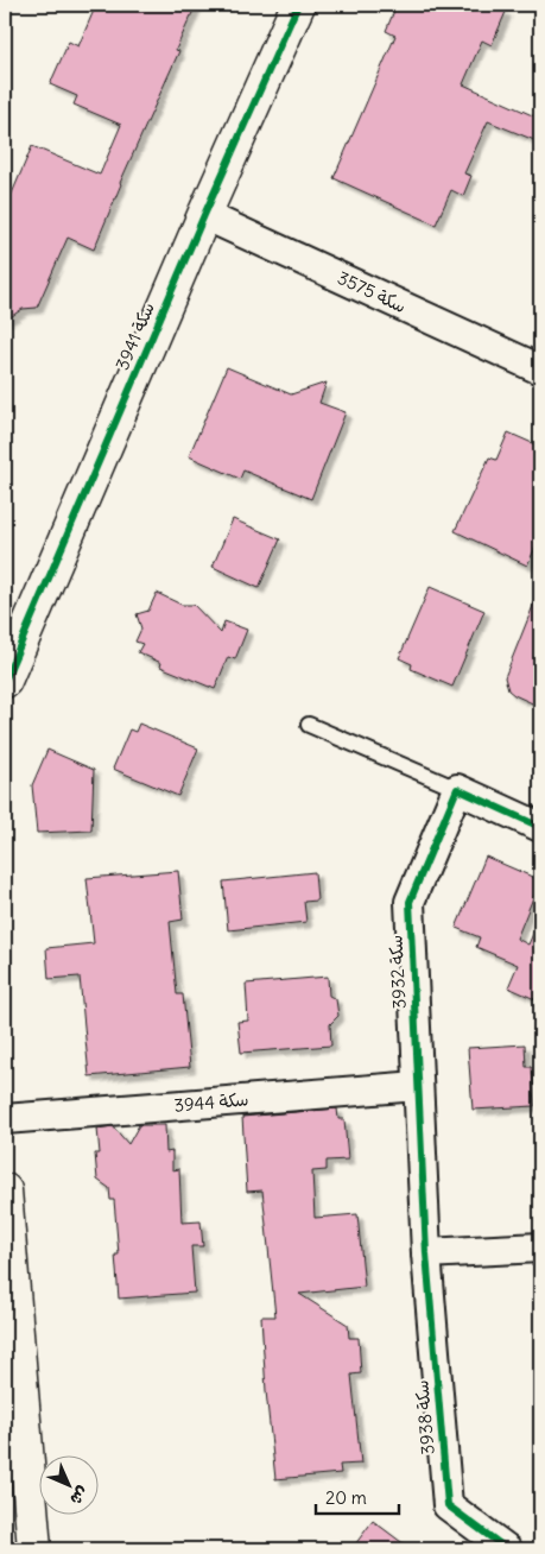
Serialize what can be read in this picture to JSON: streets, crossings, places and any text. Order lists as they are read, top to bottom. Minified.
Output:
{"streets":{"street":["سكة 3575","سكة 3941","سكة 3932","سكة 3944","سكة 3938"]},"crossings":[["سكة 3575","سكة 3941"],["سكة 3932","سكة 3944"],["سكة 3932","سكة 3938"]],"scale_bar":"20 m","north":"bottom right"}
